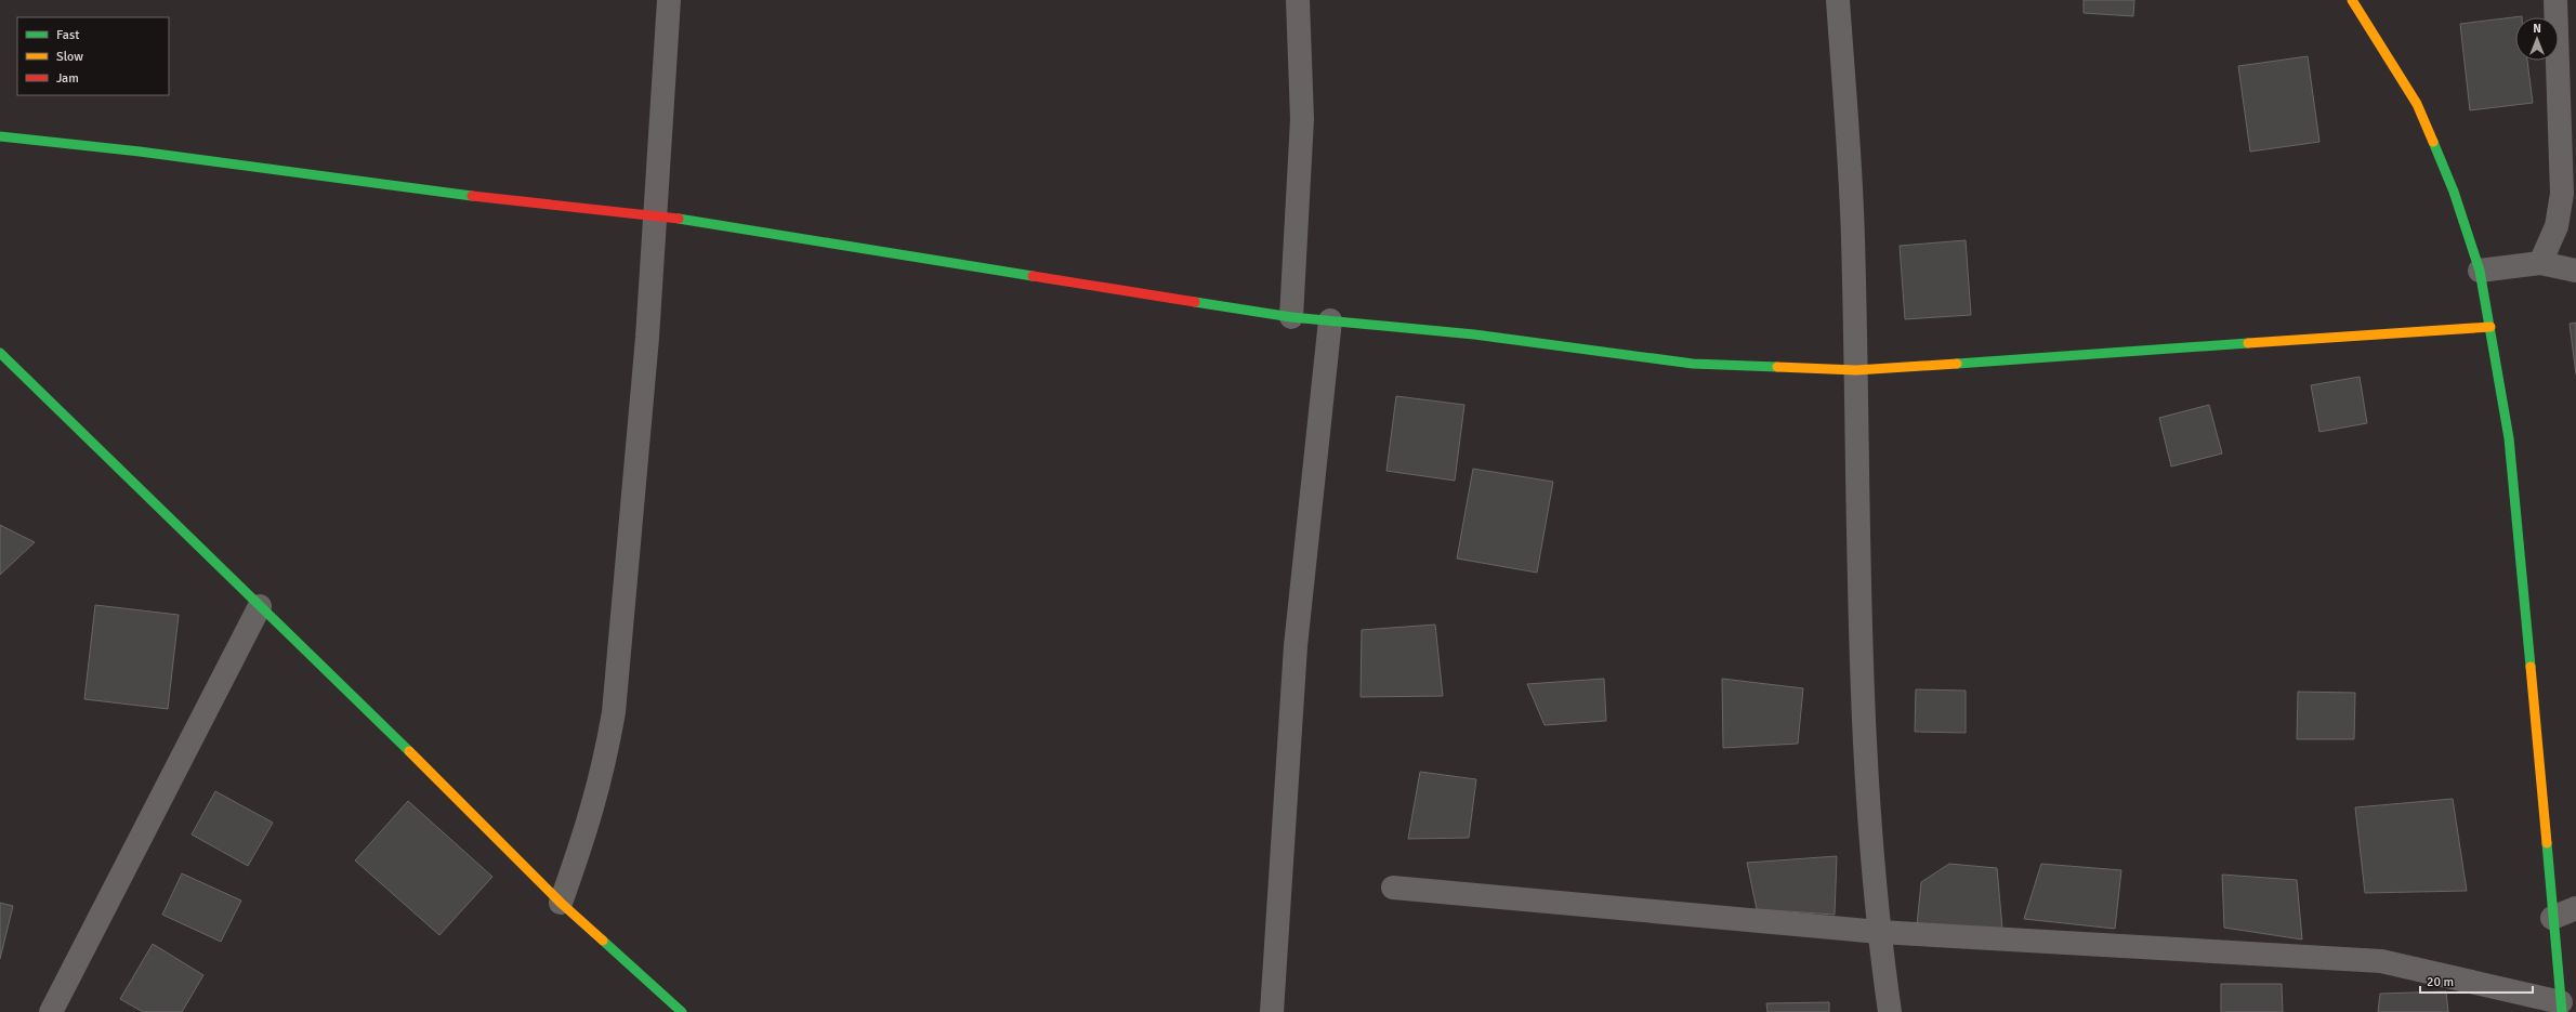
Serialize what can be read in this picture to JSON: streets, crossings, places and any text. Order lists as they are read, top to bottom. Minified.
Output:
{"legend":["Fast","Slow","Jam"],"scale_bar":"20 m","north":"top"}
